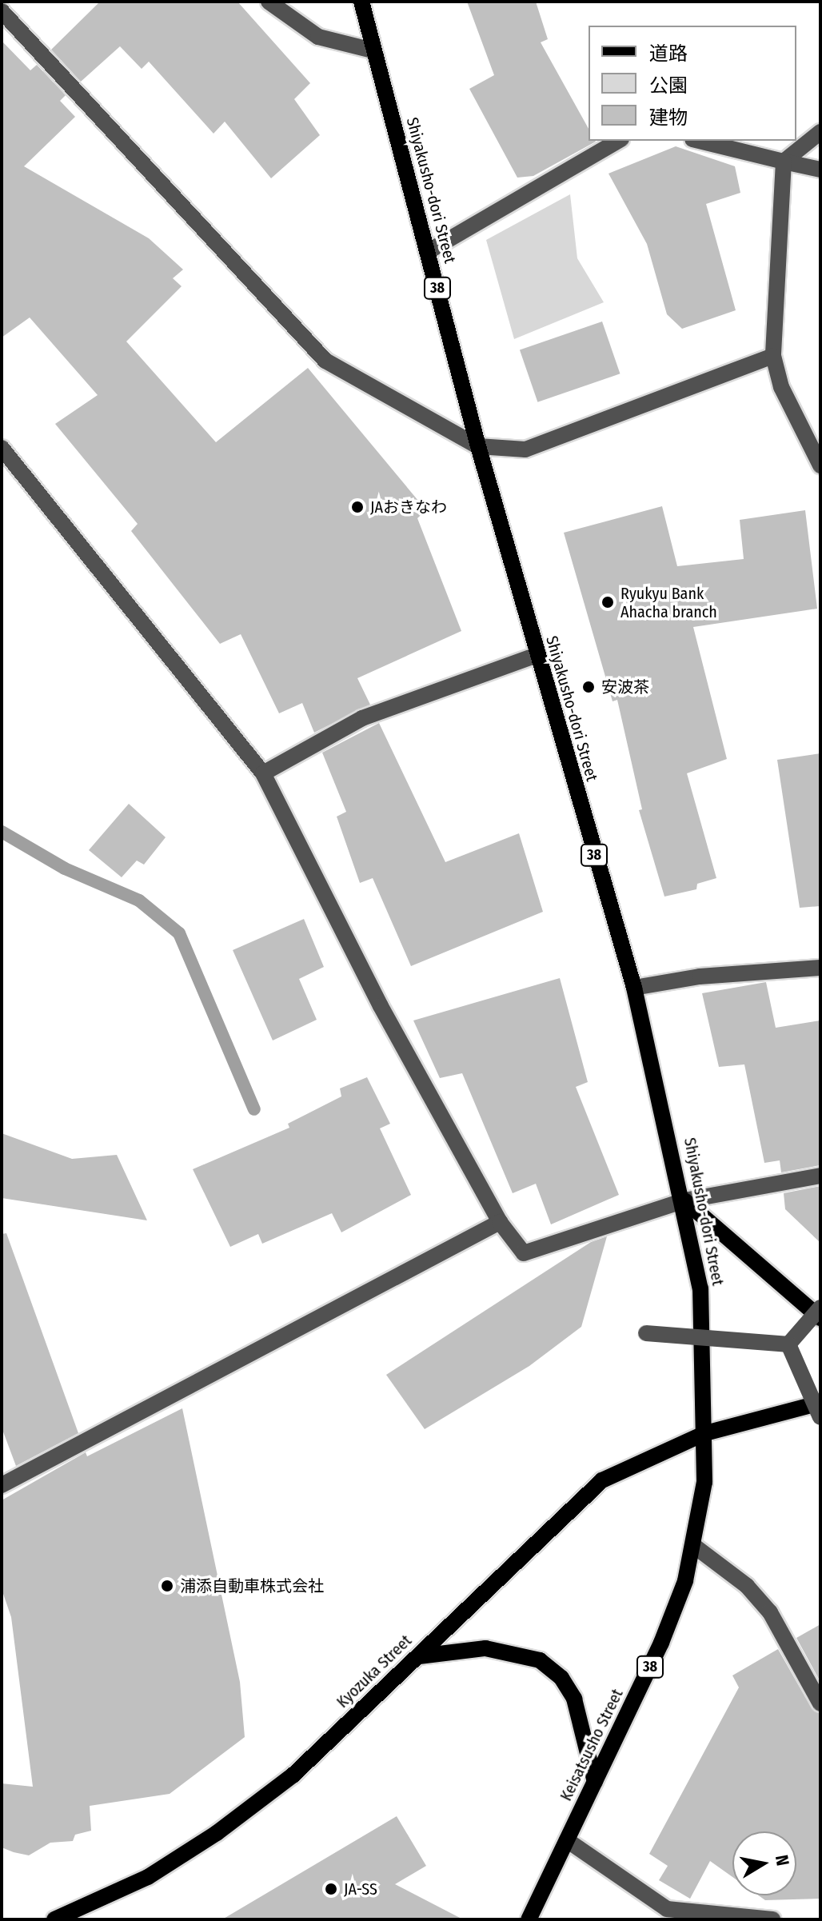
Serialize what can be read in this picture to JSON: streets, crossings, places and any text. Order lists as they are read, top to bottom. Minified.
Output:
{"streets":{"main road":["Shiyakusho-dori Street","38","Kyozuka Street","Keisatsusho Street"]},"crossings":[["Shiyakusho-dori Street","Kyozuka Street"],["Shiyakusho-dori Street","Keisatsusho Street"],["Kyozuka Street","Keisatsusho Street"]],"places":["JAおきなわ","Ryukyu Bank Ahacha branch","安波茶","浦添自動車株式会社","JA-SS"],"legend":["道路","公園","建物"],"north":"right"}
